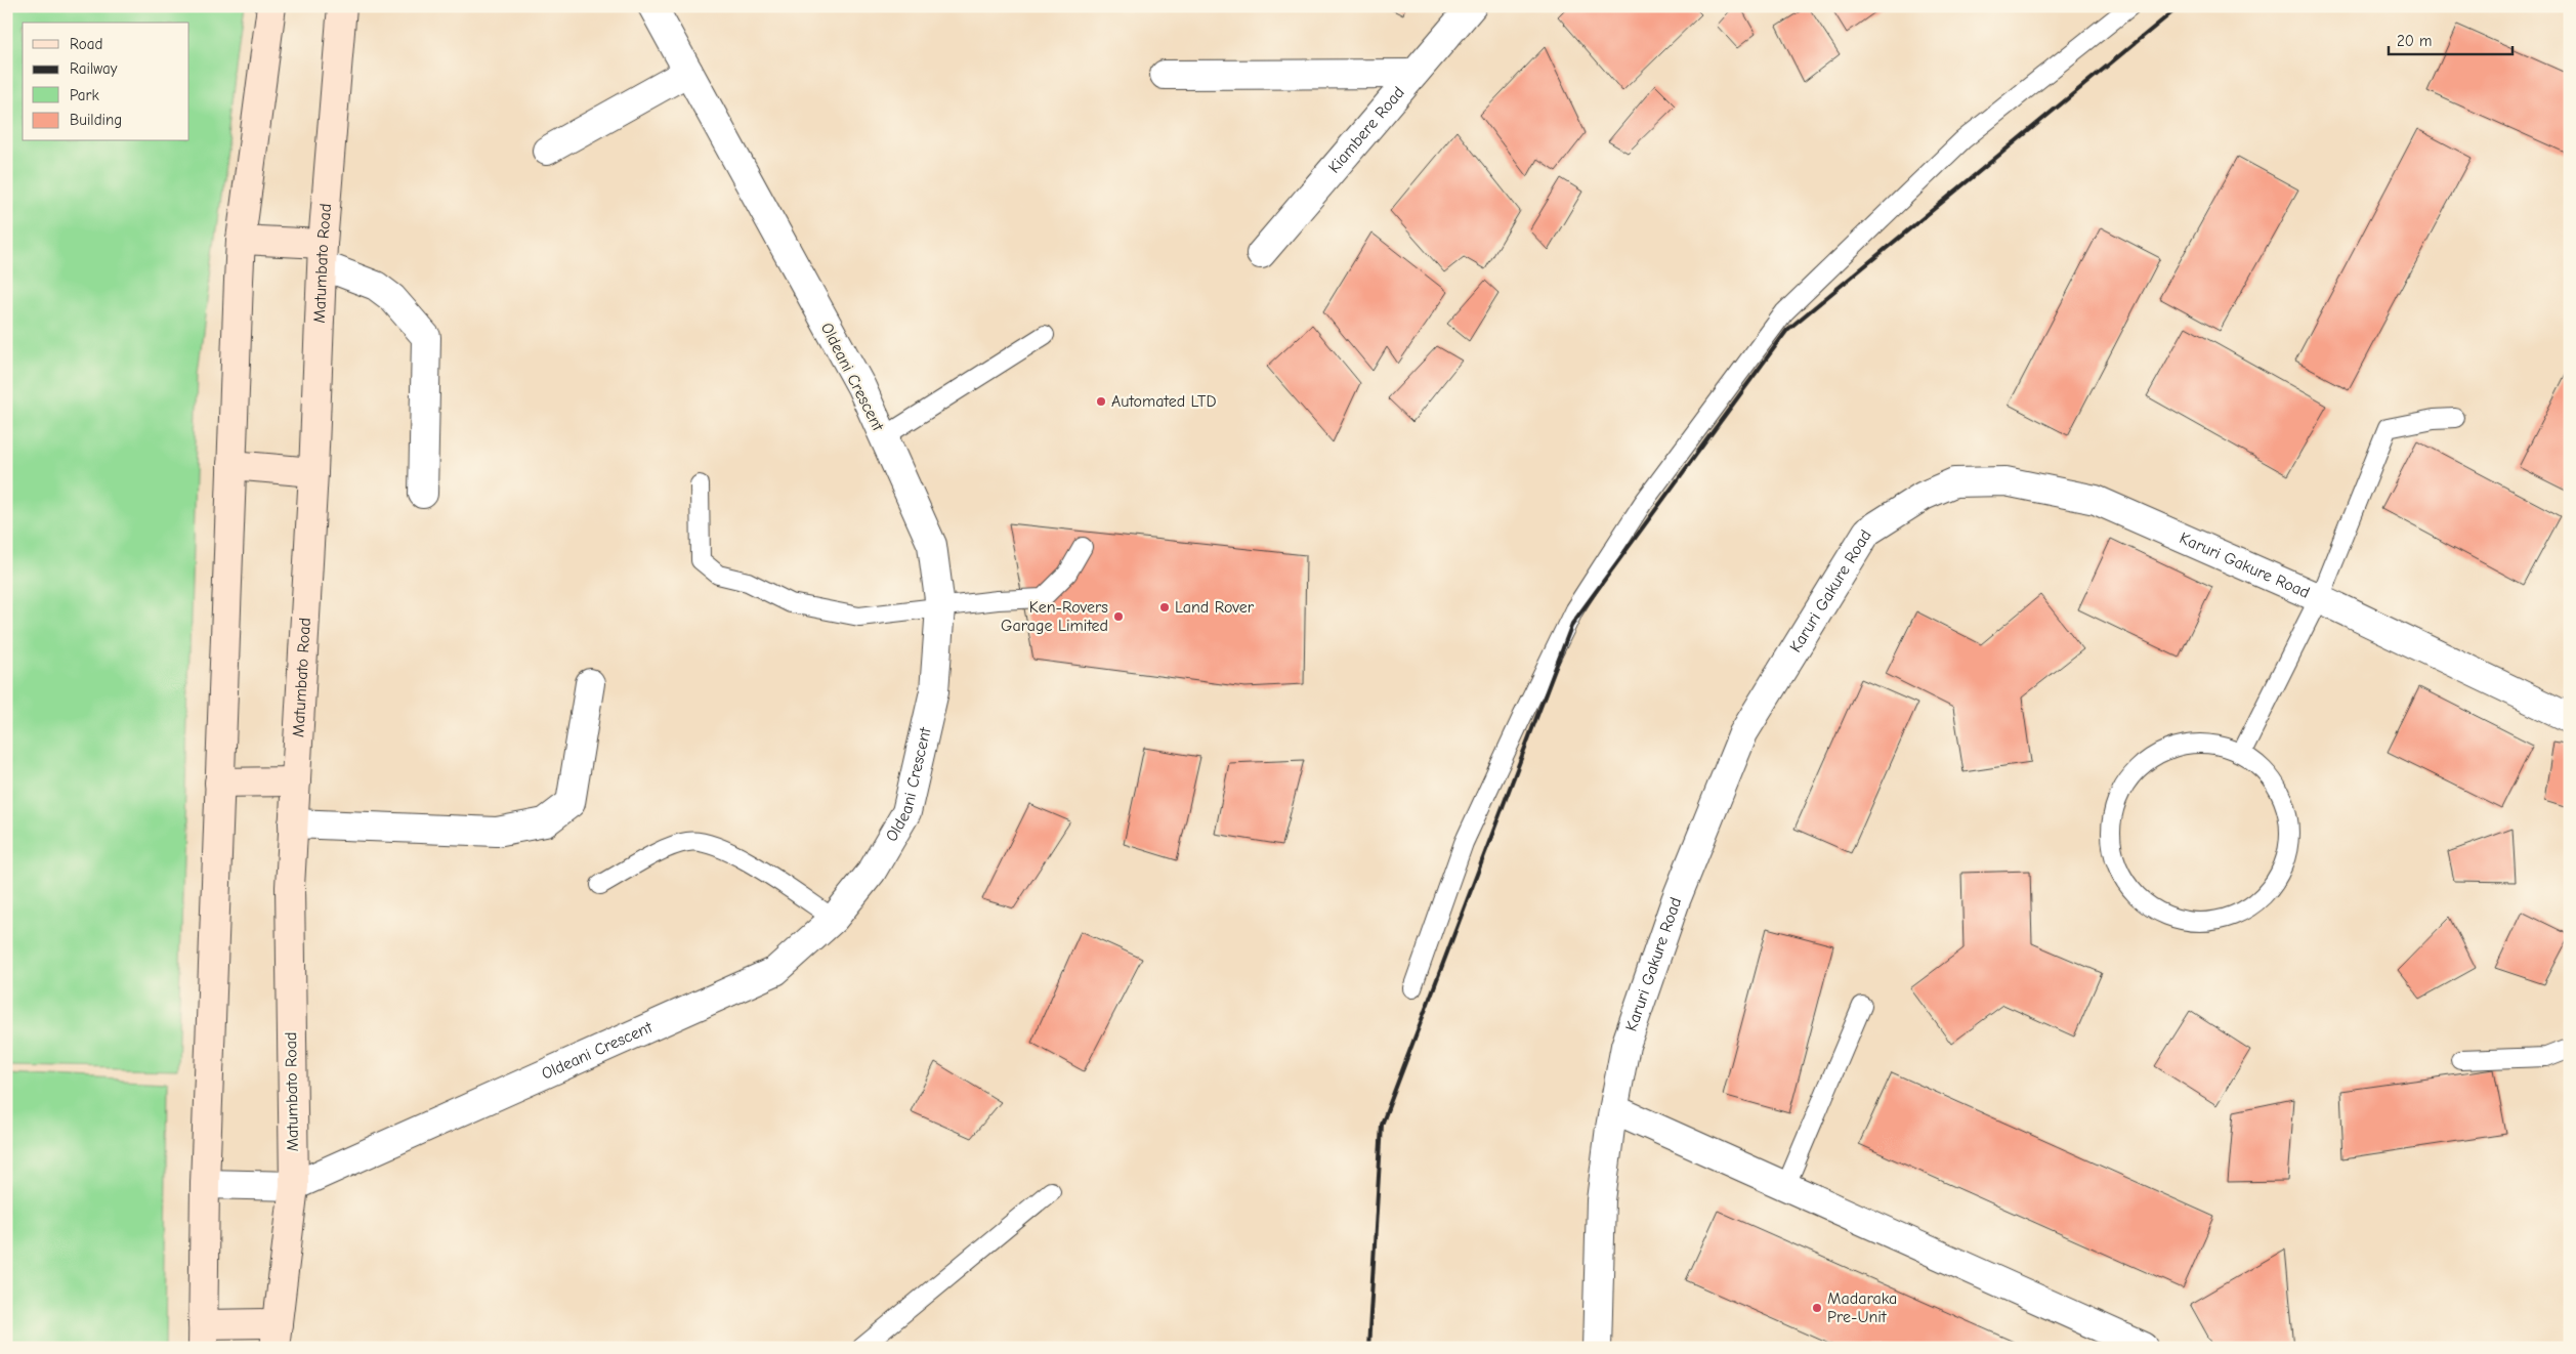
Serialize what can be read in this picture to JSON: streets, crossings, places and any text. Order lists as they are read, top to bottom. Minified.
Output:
{"streets":{"street":["Kiambere Road","Matumbato Road","Oldeani Crescent","Karuri Gakure Road"]},"crossings":[["Matumbato Road","Oldeani Crescent"]],"places":["Automated LTD","Land Rover","Ken-Rovers Garage Limited","Madaraka Pre-Unit"],"legend":["Road","Railway","Park","Building"],"scale_bar":"20 m"}
